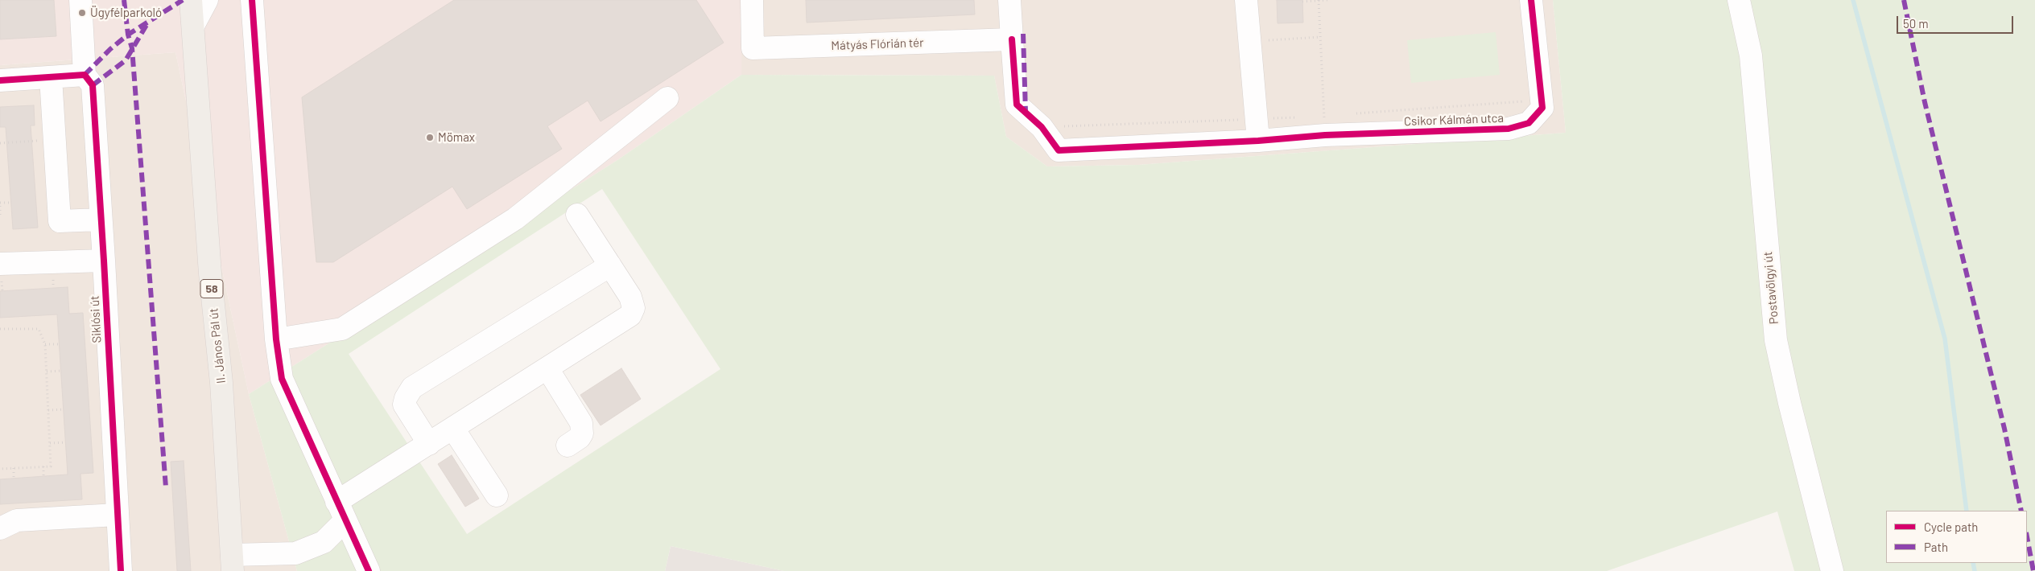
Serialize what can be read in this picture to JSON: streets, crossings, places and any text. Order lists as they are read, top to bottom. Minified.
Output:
{"streets":{"main road":["58","II. János Pál út"],"street":["Mátyás Flórián tér","Csikor Kálmán utca","Postavölgyi út","Siklósi út"]},"places":["Ügyfélparkoló","Mömax"],"legend":["Cycle path","Path"],"scale_bar":"50 m"}
